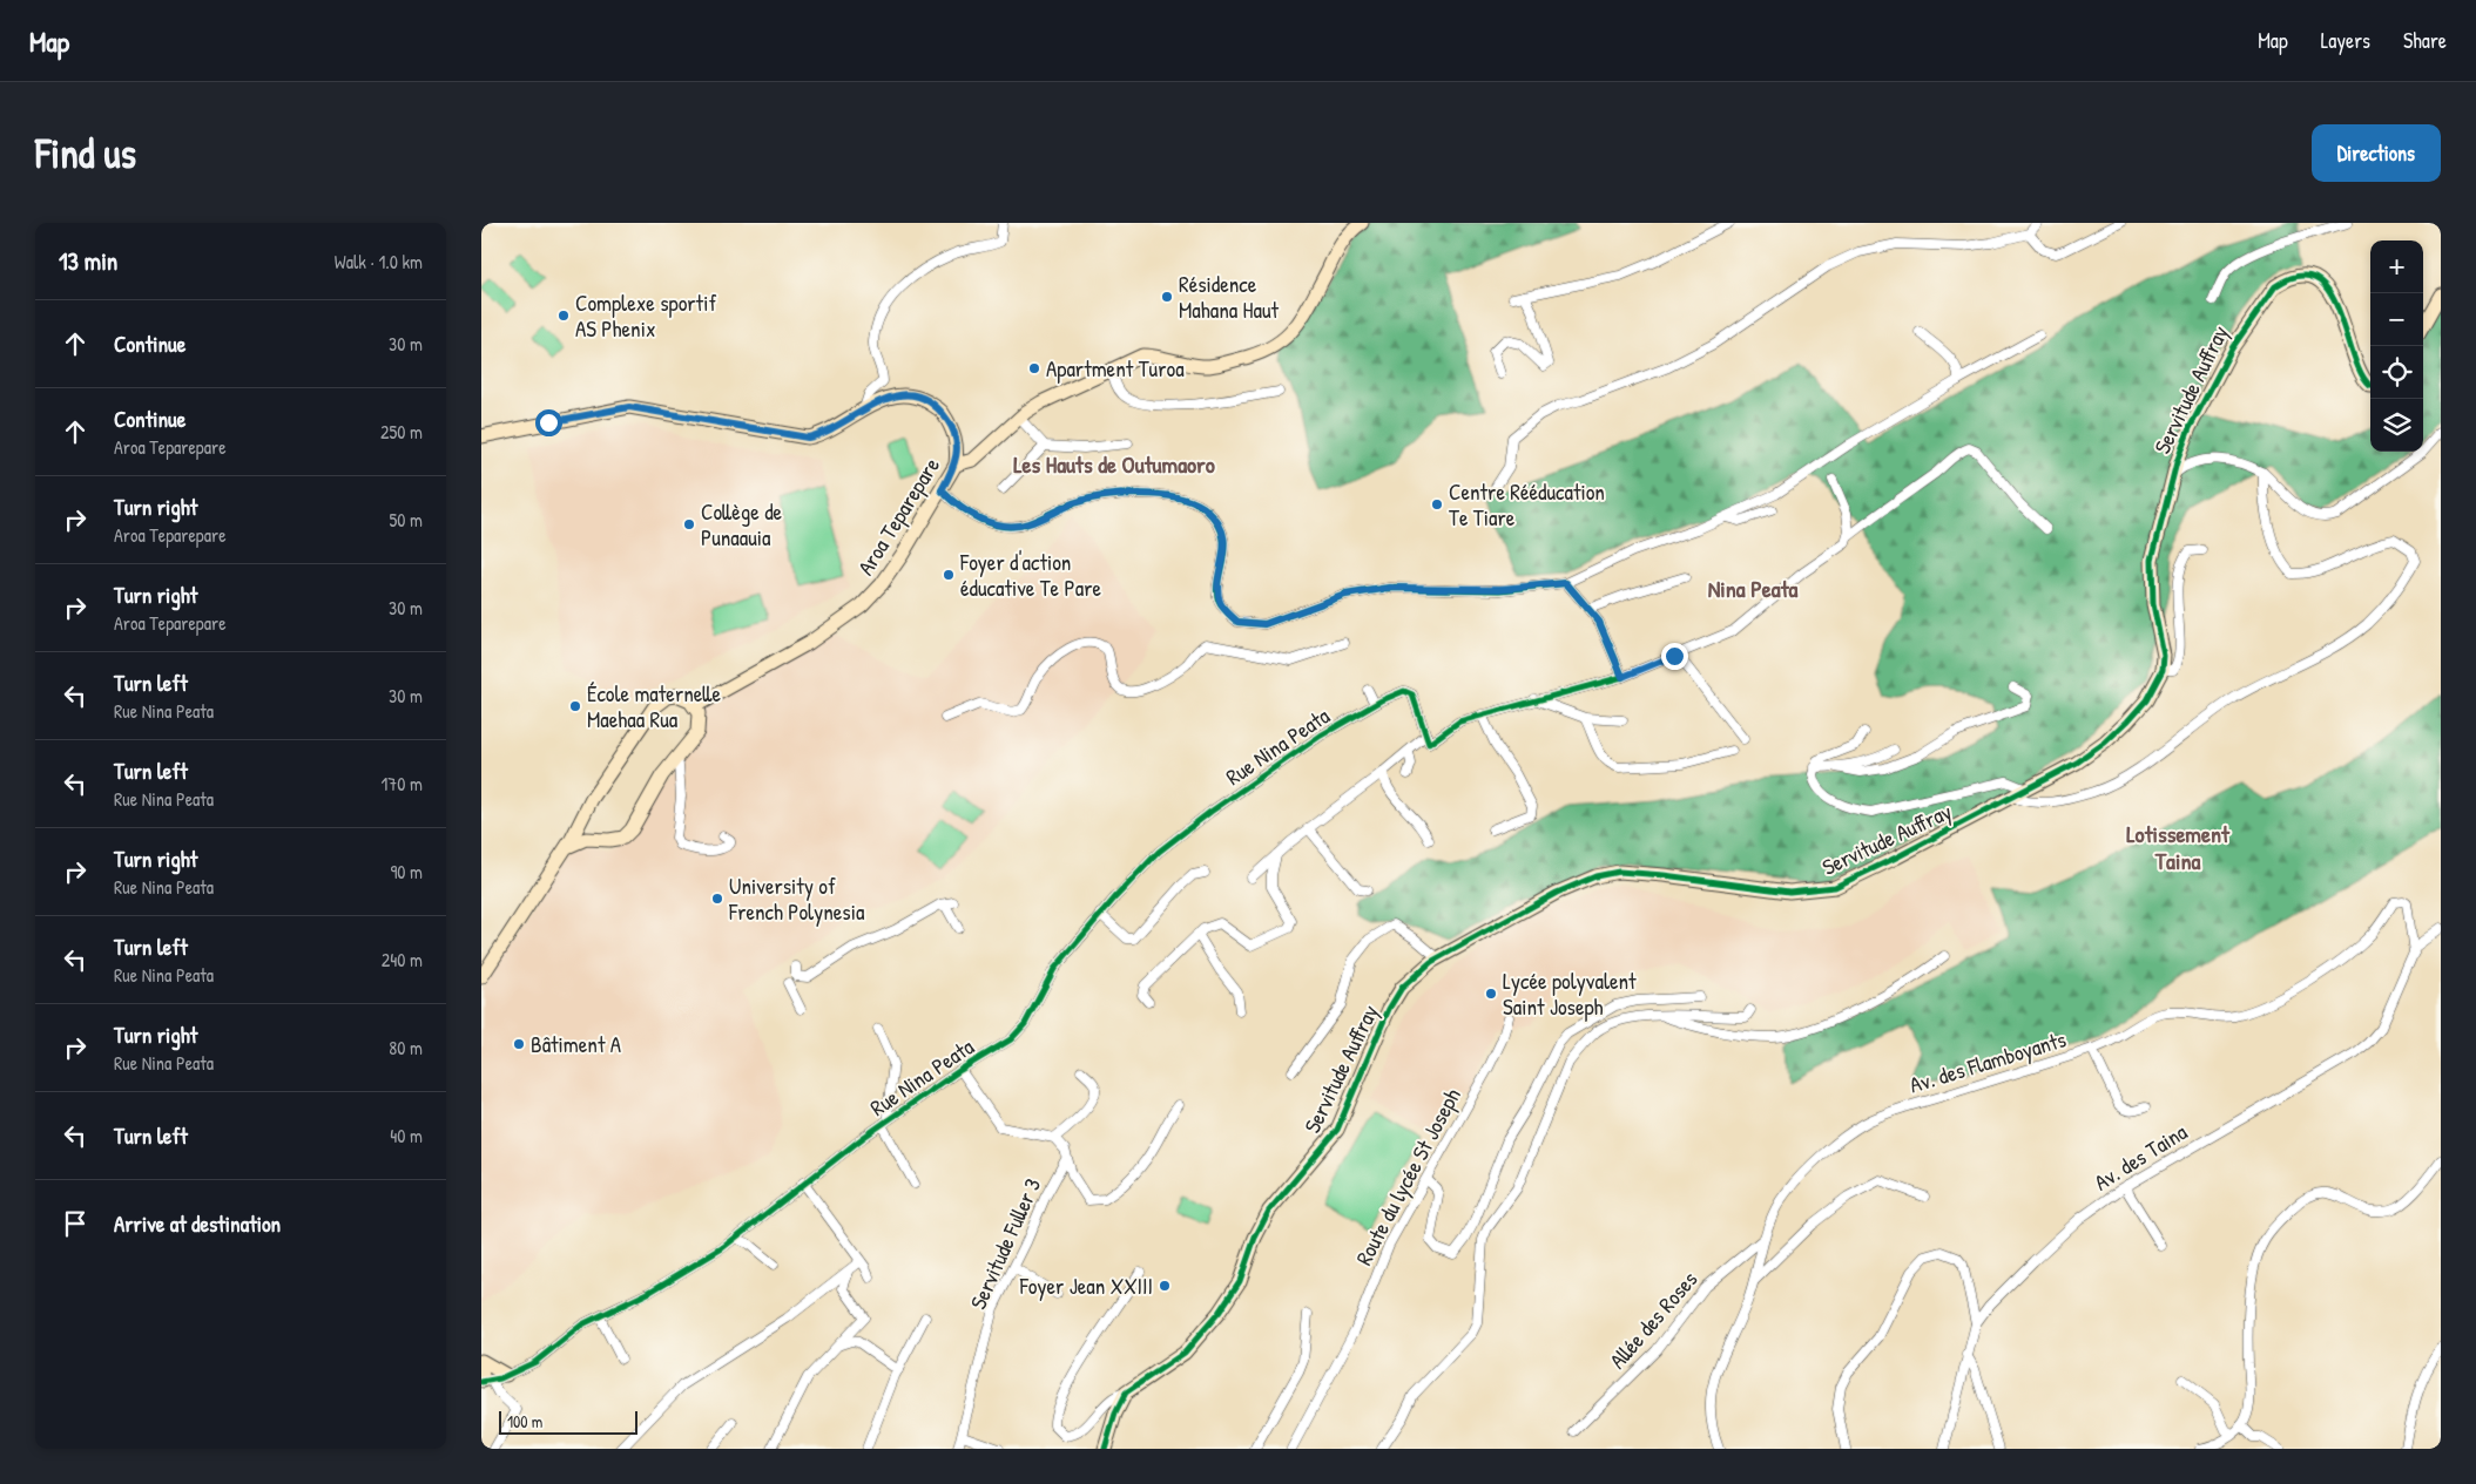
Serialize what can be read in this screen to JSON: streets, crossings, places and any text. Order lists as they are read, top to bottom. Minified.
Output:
{"streets":{"street":["Servitude Auffray","Aroa Teparepare","Rue Nina Peata","Av. des Flamboyants","Av. des Taina","Route du lycée St Joseph","Servitude Fuller 3","Allée des Roses"]},"crossings":[["Av. des Flamboyants","Av. des Taina"],["Av. des Flamboyants","Allée des Roses"]],"districts":["Les Hauts de Outumaoro","Nina Peata","Lotissement Taina"],"places":["Résidence Mahana Haut","Complexe sportif AS Phenix","Apartment Turoa","Centre Rééducation Te Tiare","Collège de Punaauia","Foyer d'action éducative Te Pare","École maternelle Maehaa Rua","University of French Polynesia","Lycée polyvalent Saint Joseph","Bâtiment A","Foyer Jean XXIII"],"scale_bar":"100 m","page":{"header":"Map","nav":["Map","Layers","Share"],"buttons":"Directions","title":"Find us","heading":["13 min","Walk · 1.0 km"],"map_buttons":["+","−"],"list":[["Continue","30 m"],["Continue","Aroa Teparepare","250 m"],["Turn right","Aroa Teparepare","50 m"],["Turn right","Aroa Teparepare","30 m"],["Turn left","Rue Nina Peata","30 m"],["Turn left","Rue Nina Peata","170 m"],["Turn right","Rue Nina Peata","90 m"],["Turn left","Rue Nina Peata","240 m"],["Turn right","Rue Nina Peata","80 m"],["Turn left","40 m"],"Arrive at destination"],"scale":"100 m"}}
